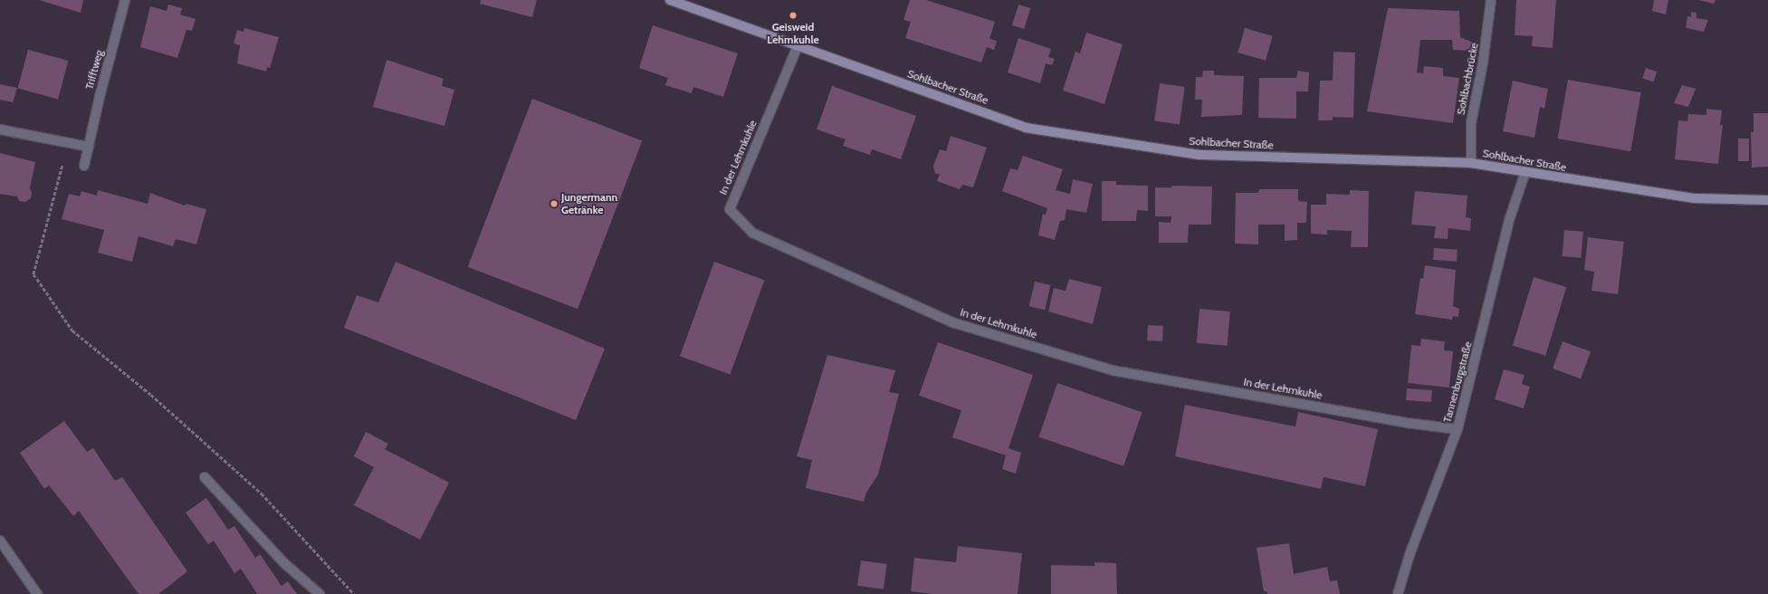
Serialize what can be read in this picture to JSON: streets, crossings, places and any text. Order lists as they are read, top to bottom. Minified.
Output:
{"streets":{"street":["Trifftweg","Sohlbachbrücke","Sohlbacher Straße","In der Lehmkuhle","Tannenburgstraße"]},"crossings":[["Sohlbachbrücke","Sohlbacher Straße"],["Sohlbacher Straße","In der Lehmkuhle"],["Sohlbacher Straße","Tannenburgstraße"],["In der Lehmkuhle","Tannenburgstraße"]],"places":["Geisweid Lehmkuhle","Jungermann Getränke"]}
